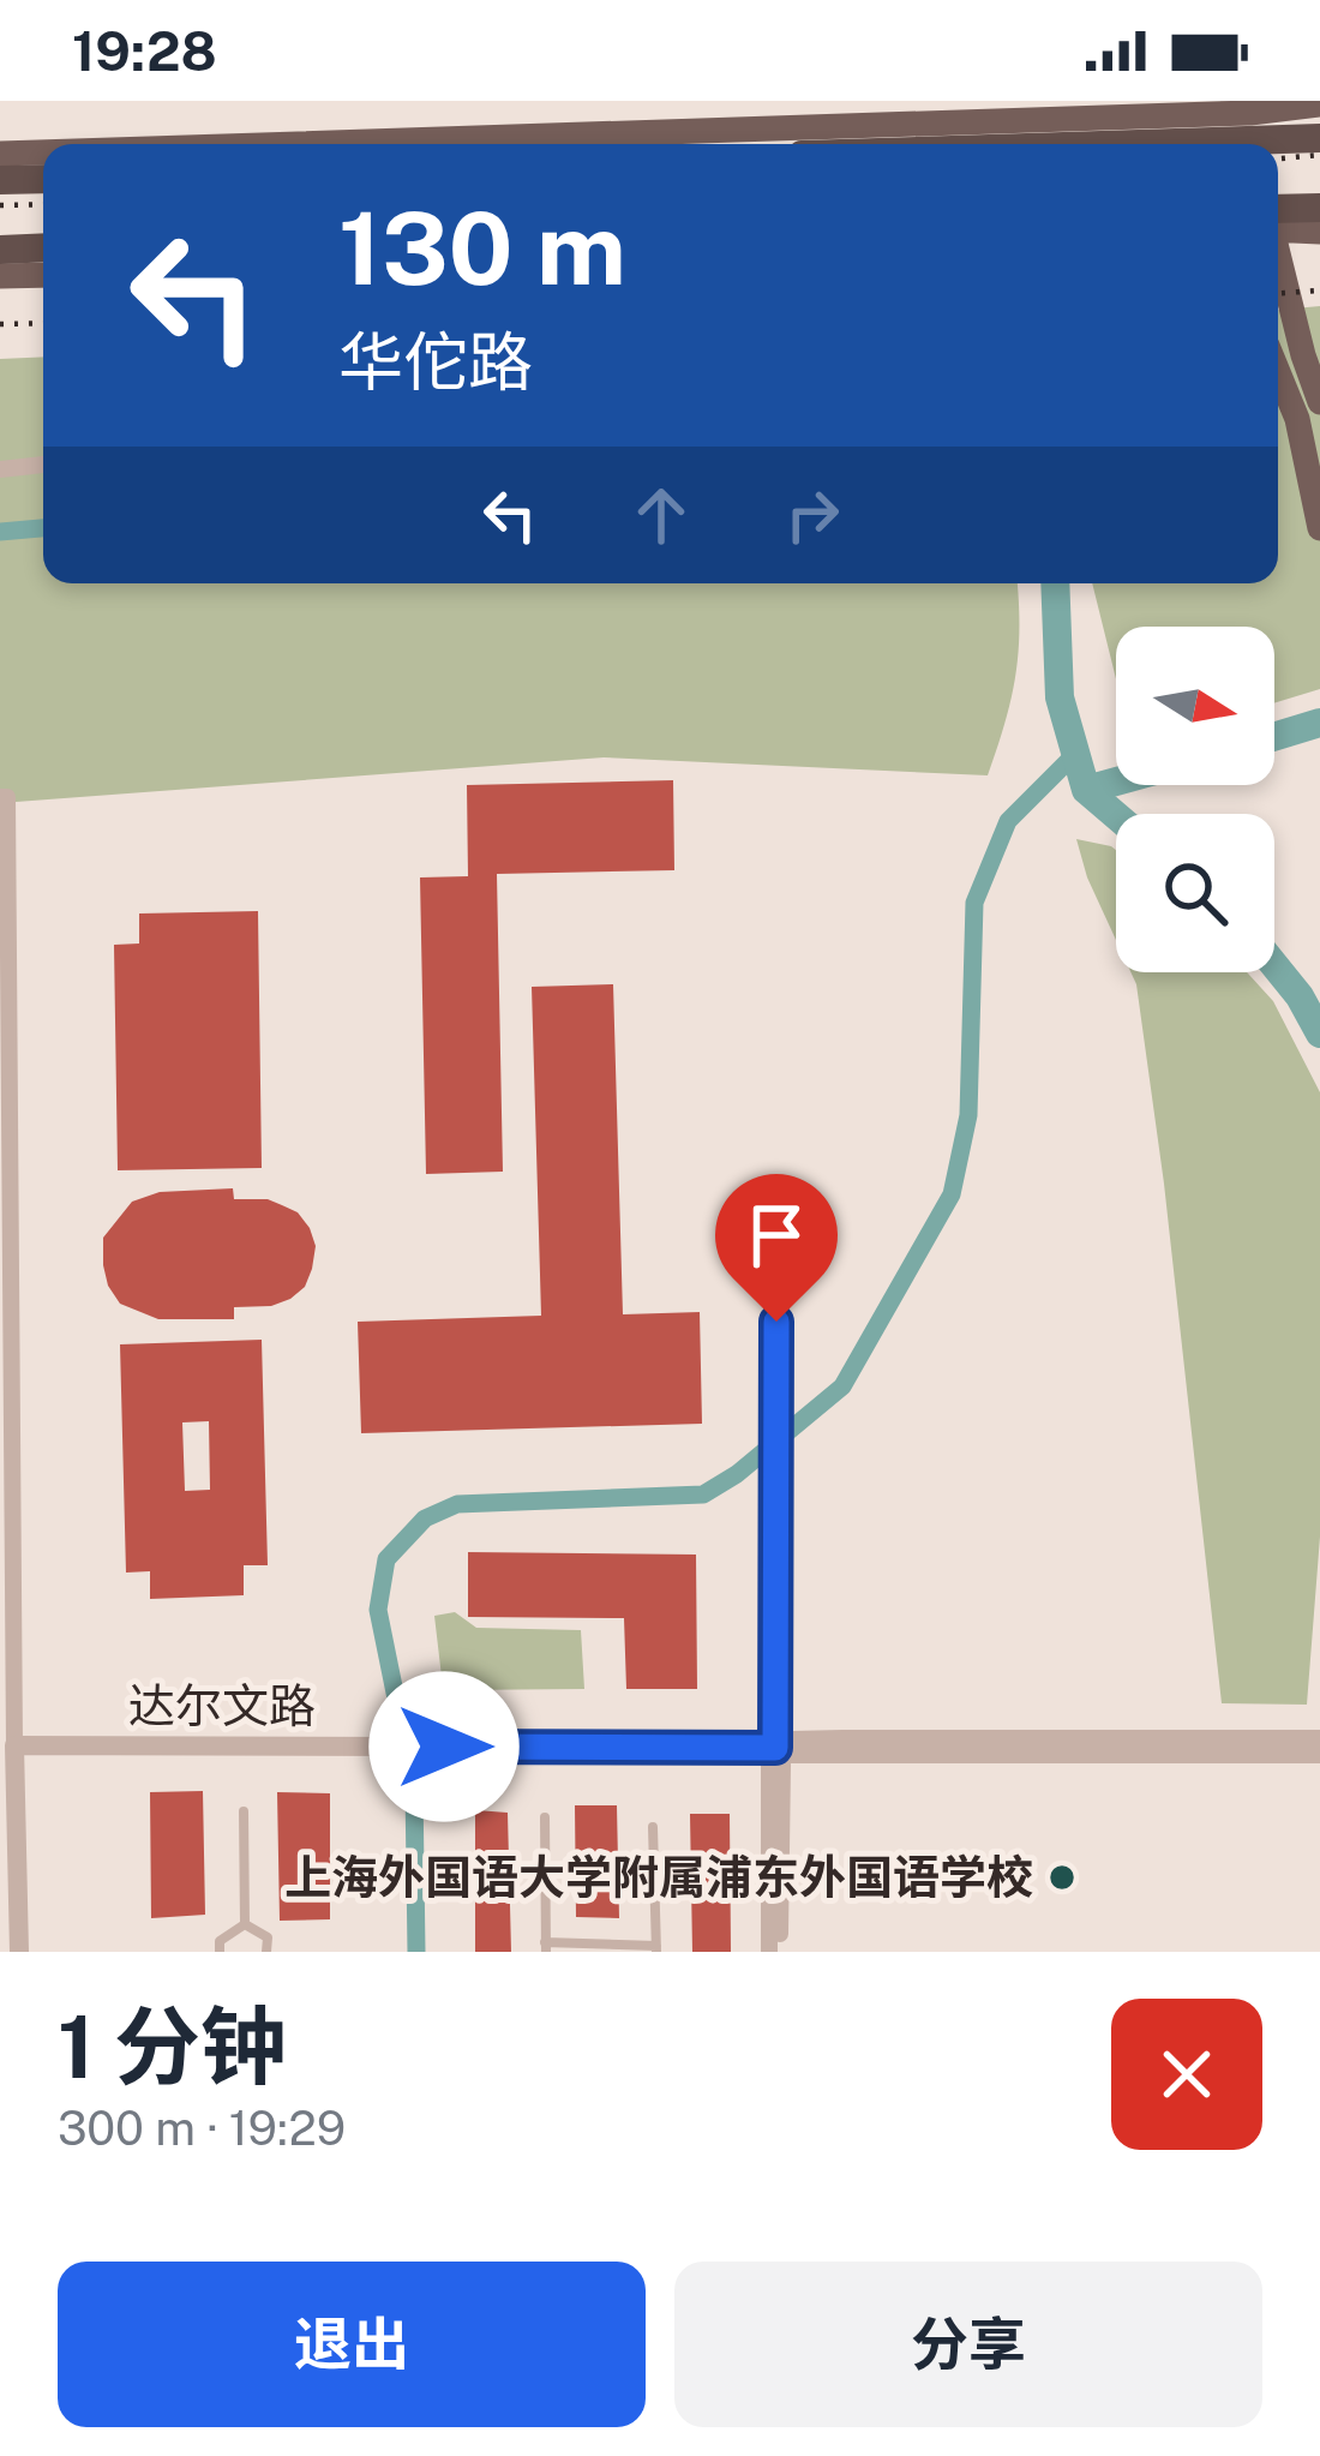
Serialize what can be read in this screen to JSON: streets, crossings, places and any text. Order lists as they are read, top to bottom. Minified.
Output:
{"streets":{"street":["达尔文路"]},"places":["上海外国语大学附属浦东外国语学校"],"north":"right","page":{"status":"19:28","turn":["130 m","华佗路"],"heading":["1 分钟","300 m · 19:29"],"buttons":["退出","分享"]}}
